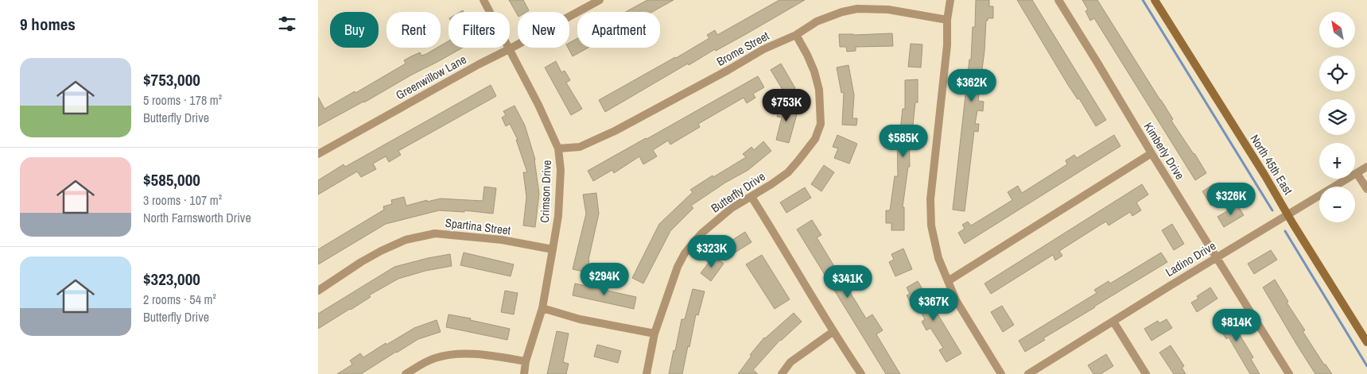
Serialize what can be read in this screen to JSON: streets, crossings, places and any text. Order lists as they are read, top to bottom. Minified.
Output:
{"streets":{"main road":["North 45th East"],"street":["Brome Street","Greenwillow Lane","Kimberly Drive","Crimson Drive","Butterfly Drive","Spartina Street","Ladino Drive"]},"crossings":[["Brome Street","Crimson Drive"],["Brome Street","Butterfly Drive"],["Greenwillow Lane","Crimson Drive"],["Kimberly Drive","Ladino Drive"],["North 45th East","Ladino Drive"],["Crimson Drive","Spartina Street"]],"north":"top left","page":{"heading":"9 homes","map_buttons":["+","−"],"chip":["Buy","Rent","Filters","New","Apartment"],"list":[{"name":"$753,000","note":"5 rooms · 178 m² · Butterfly Drive"},{"name":"$585,000","note":"3 rooms · 107 m² · North Farnsworth Drive"},{"name":"$323,000","note":"2 rooms · 54 m² · Butterfly Drive"}],"price":["$362K","$753K","$585K","$326K","$323K","$294K","$341K","$367K","$814K"]}}
